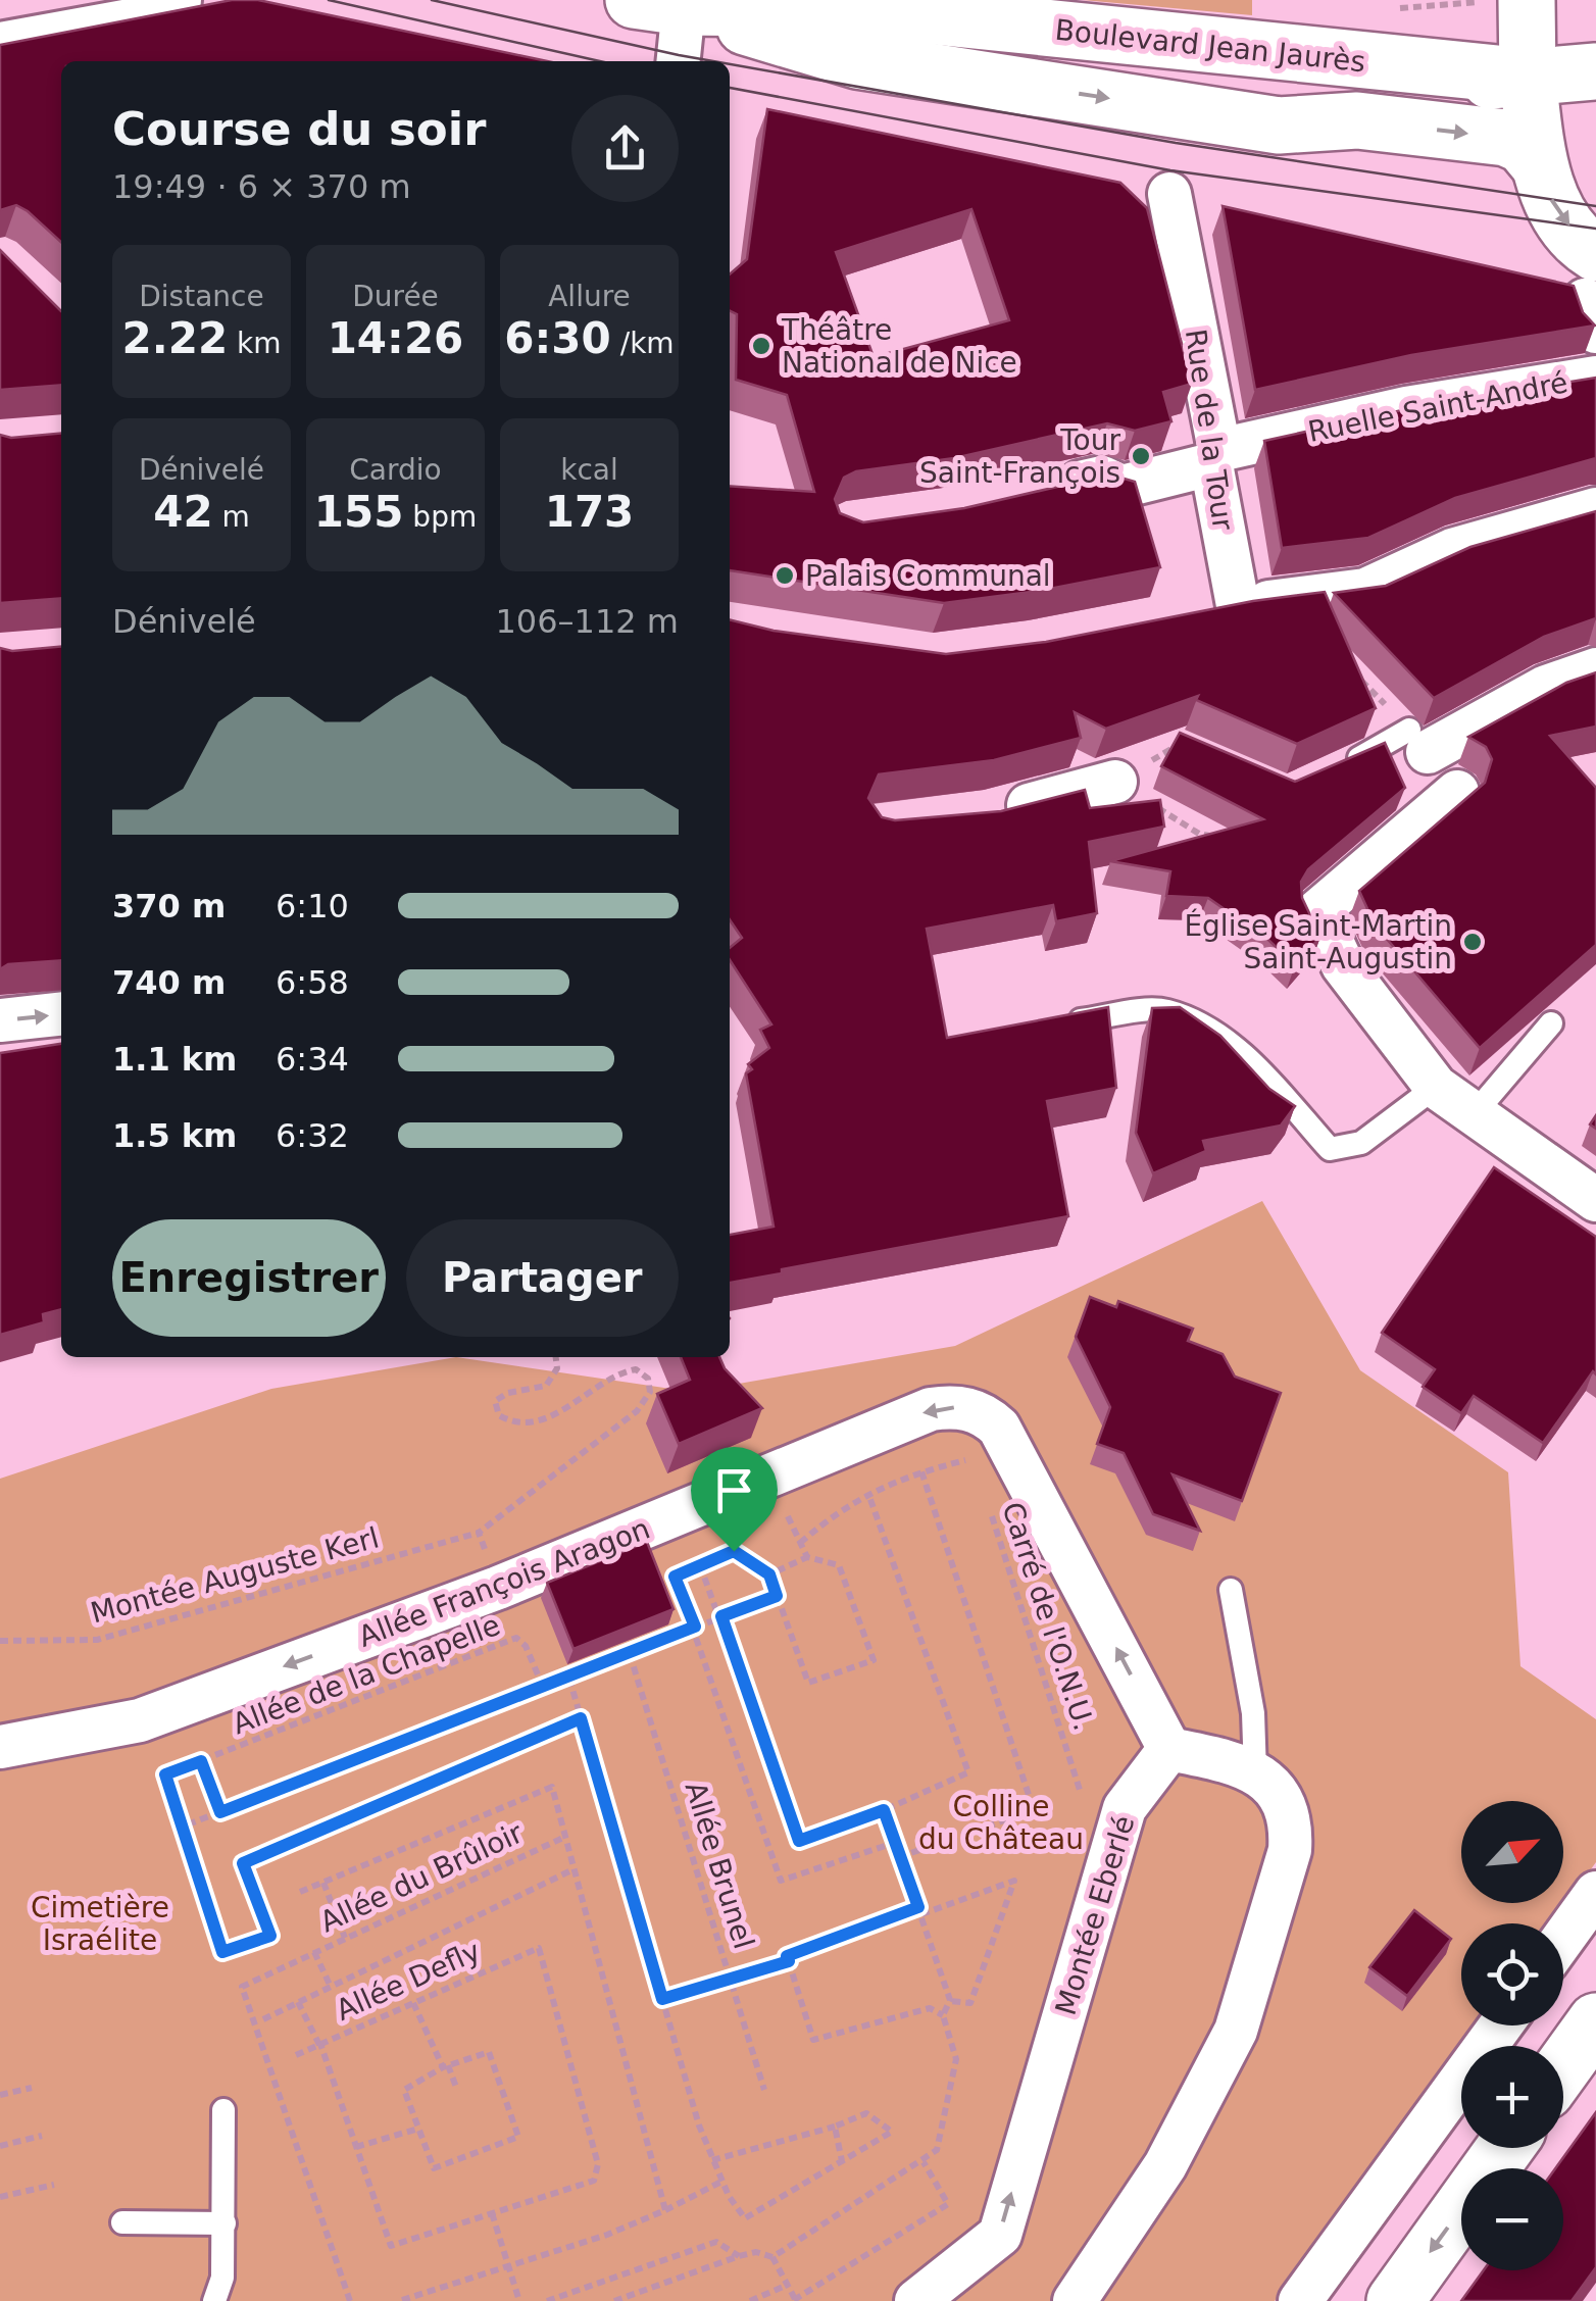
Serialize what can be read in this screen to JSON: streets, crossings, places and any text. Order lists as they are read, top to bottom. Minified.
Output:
{"streets":{"main road":["Boulevard Jean Jaurès"],"street":["Ruelle Saint-André","Rue de la Tour","Allée François Aragon","Montée Eberlé"],"path":["Montée Auguste Kerl","Carré de l'O.N.U.","Allée de la Chapelle","Allée Brunel","Allée du Brûloir","Allée Defly"]},"crossings":[["Ruelle Saint-André","Rue de la Tour"],["Allée François Aragon","Montée Eberlé"]],"one_way":["Allée François Aragon"],"parks":["Colline du Château","Cimetière Israélite"],"places":["Théâtre National de Nice","Tour Saint-François","Palais Communal","Église Saint-Martin Saint-Augustin"],"north":"top right","page":{"heading":["Course du soir","19:49 · 6 × 370 m"],"stats":[["Distance","2.22 km"],["Durée","14:26"],["Allure","6:30 /km"],["Dénivelé","42 m"],["Cardio","155 bpm"],["kcal","173"]],"chart":["Dénivelé","106–112 m"],"list":[{"name":"370 m","note":"6:10"},{"name":"740 m","note":"6:58"},{"name":"1.1 km","note":"6:34"},{"name":"1.5 km","note":"6:32"}],"buttons":["Enregistrer","Partager"],"map_buttons":["+","−"]}}
